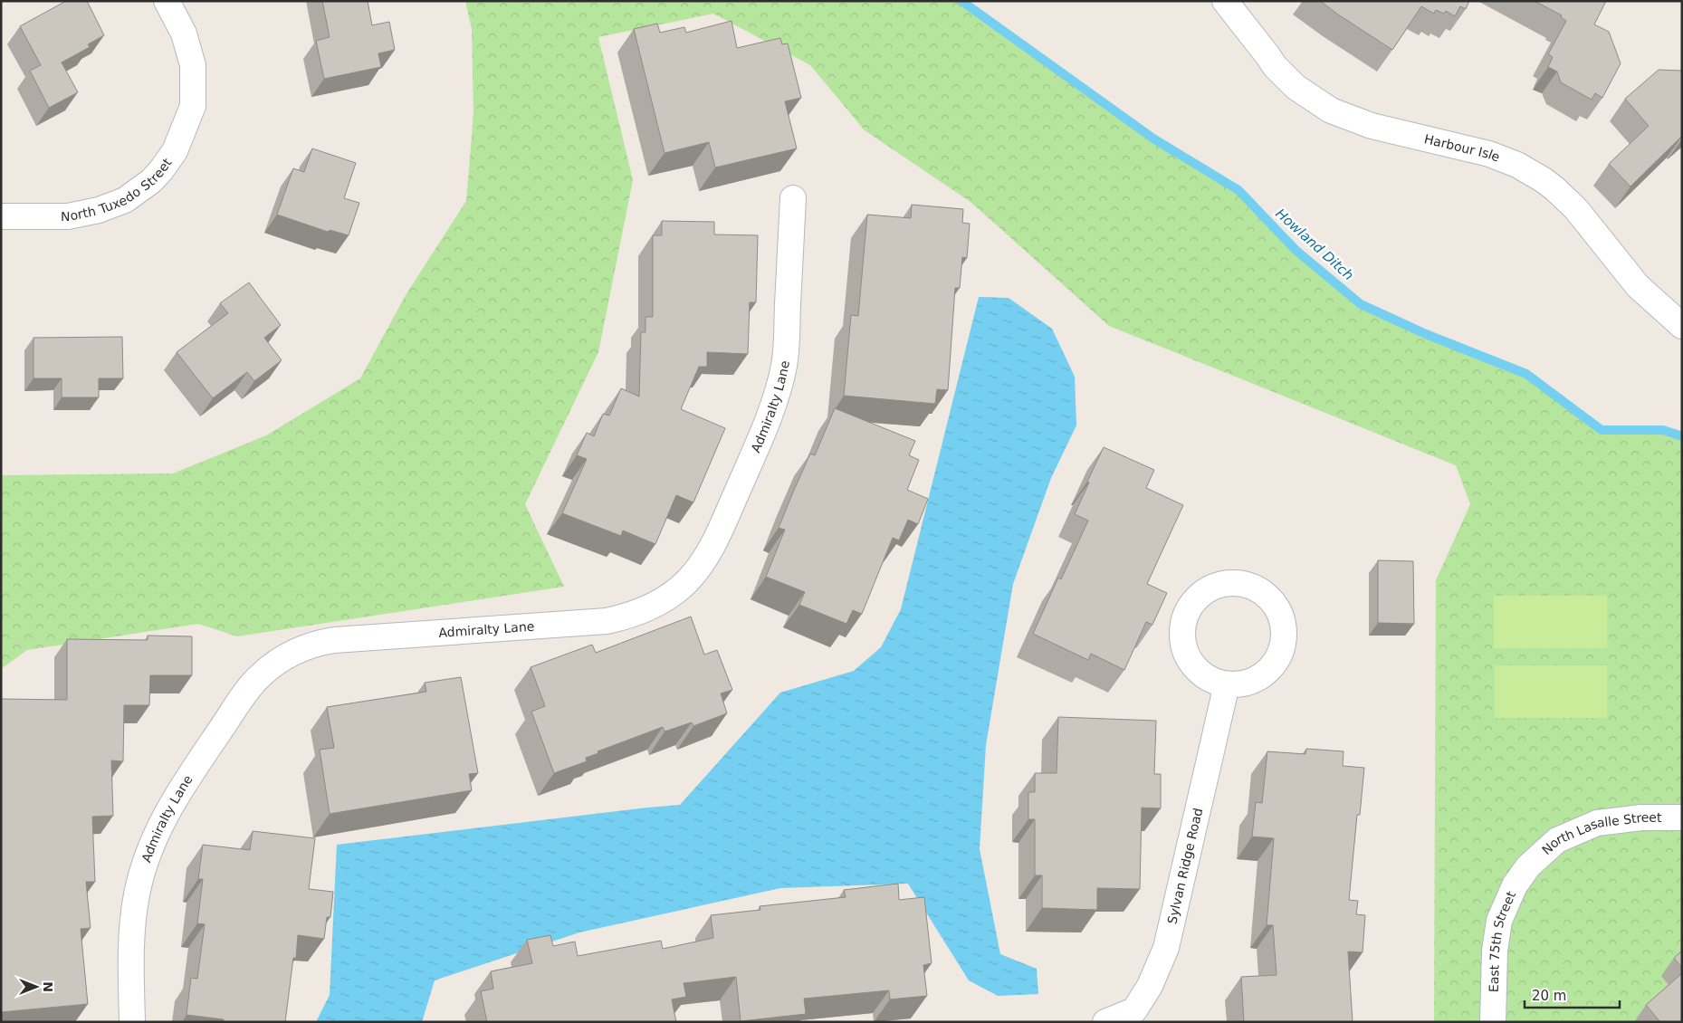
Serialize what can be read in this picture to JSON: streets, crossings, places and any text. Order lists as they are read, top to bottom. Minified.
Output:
{"streets":{"street":["Harbour Isle","North Tuxedo Street","Admiralty Lane","North Lasalle Street","Sylvan Ridge Road","East 75th Street"]},"crossings":[["North Lasalle Street","East 75th Street"]],"water":["Howland Ditch"],"scale_bar":"20 m","north":"right"}
